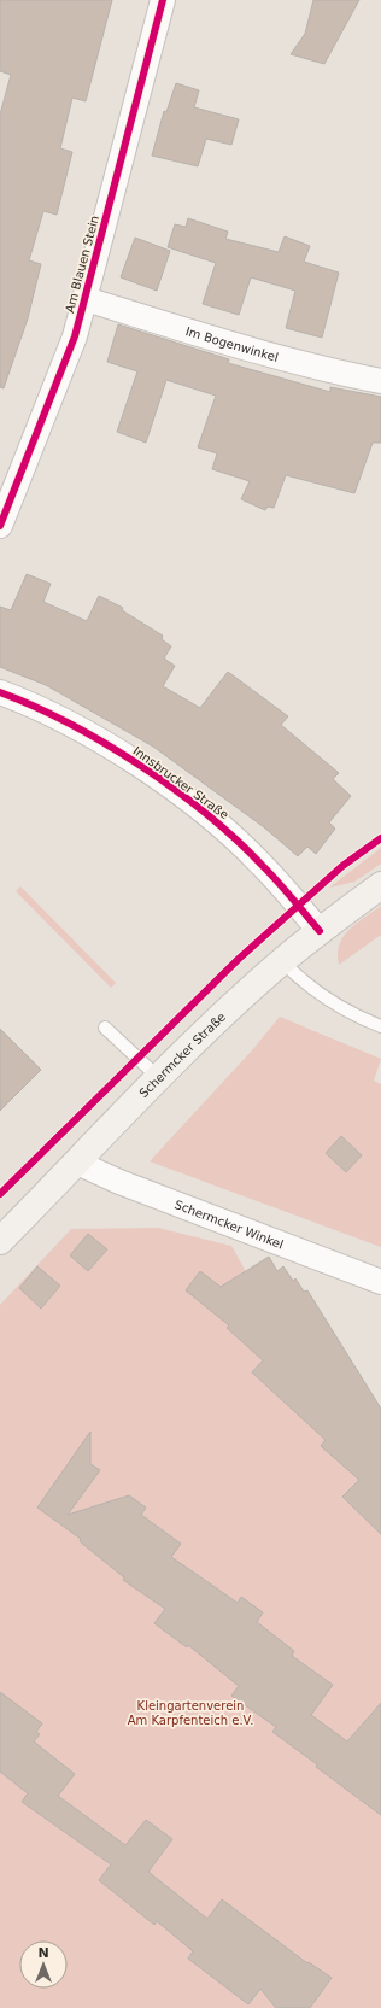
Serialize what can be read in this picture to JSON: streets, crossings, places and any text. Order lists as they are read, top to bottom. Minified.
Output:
{"streets":{"main road":["Schermcker Straße"],"street":["Am Blauen Stein","Im Bogenwinkel","Innsbrucker Straße","Schermcker Winkel"]},"crossings":[["Am Blauen Stein","Im Bogenwinkel"],["Innsbrucker Straße","Schermcker Straße"],["Schermcker Straße","Schermcker Winkel"]],"parks":["Kleingartenverein Am Karpfenteich e.V."],"north":"top"}
